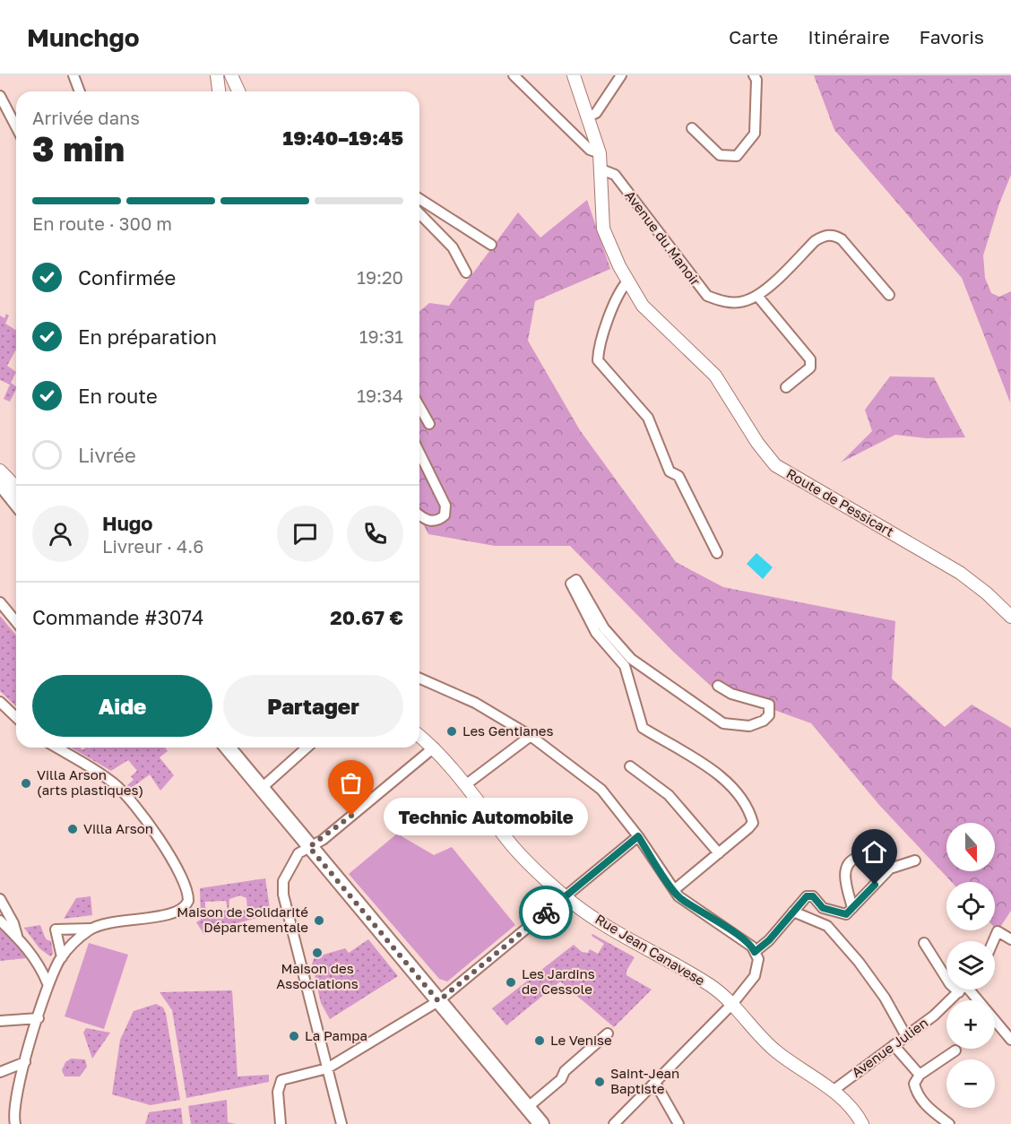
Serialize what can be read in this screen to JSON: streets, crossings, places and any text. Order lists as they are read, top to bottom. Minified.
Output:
{"streets":{"street":["Avenue du Manoir","Route de Pessicart","Rue Jean Canavese","Avenue Julien"]},"crossings":[["Avenue du Manoir","Route de Pessicart"],["Rue Jean Canavese","Avenue Julien"]],"places":["Les Gentianes","Villa Arson (arts plastiques)","Technic Automobile","Villa Arson","Maison de Solidarité Départementale","Maison des Associations","Les Jardins de Cessole","La Pampa","Le Venise","Saint-Jean Baptiste"],"north":"bottom","page":{"header":"Munchgo","nav":["Carte","Itinéraire","Favoris"],"heading":["3 min","Arrivée dans","19:40–19:45"],"panel":["Hugo","Livreur · 4.6","Commande #3074","20.67 €"],"bar":"En route · 300 m","list":[["Confirmée","19:20"],["En préparation","19:31"],["En route","19:34"],"Livrée"],"buttons":["Aide","Partager"],"bubble":"Technic Automobile","map_buttons":["+","−"]}}
